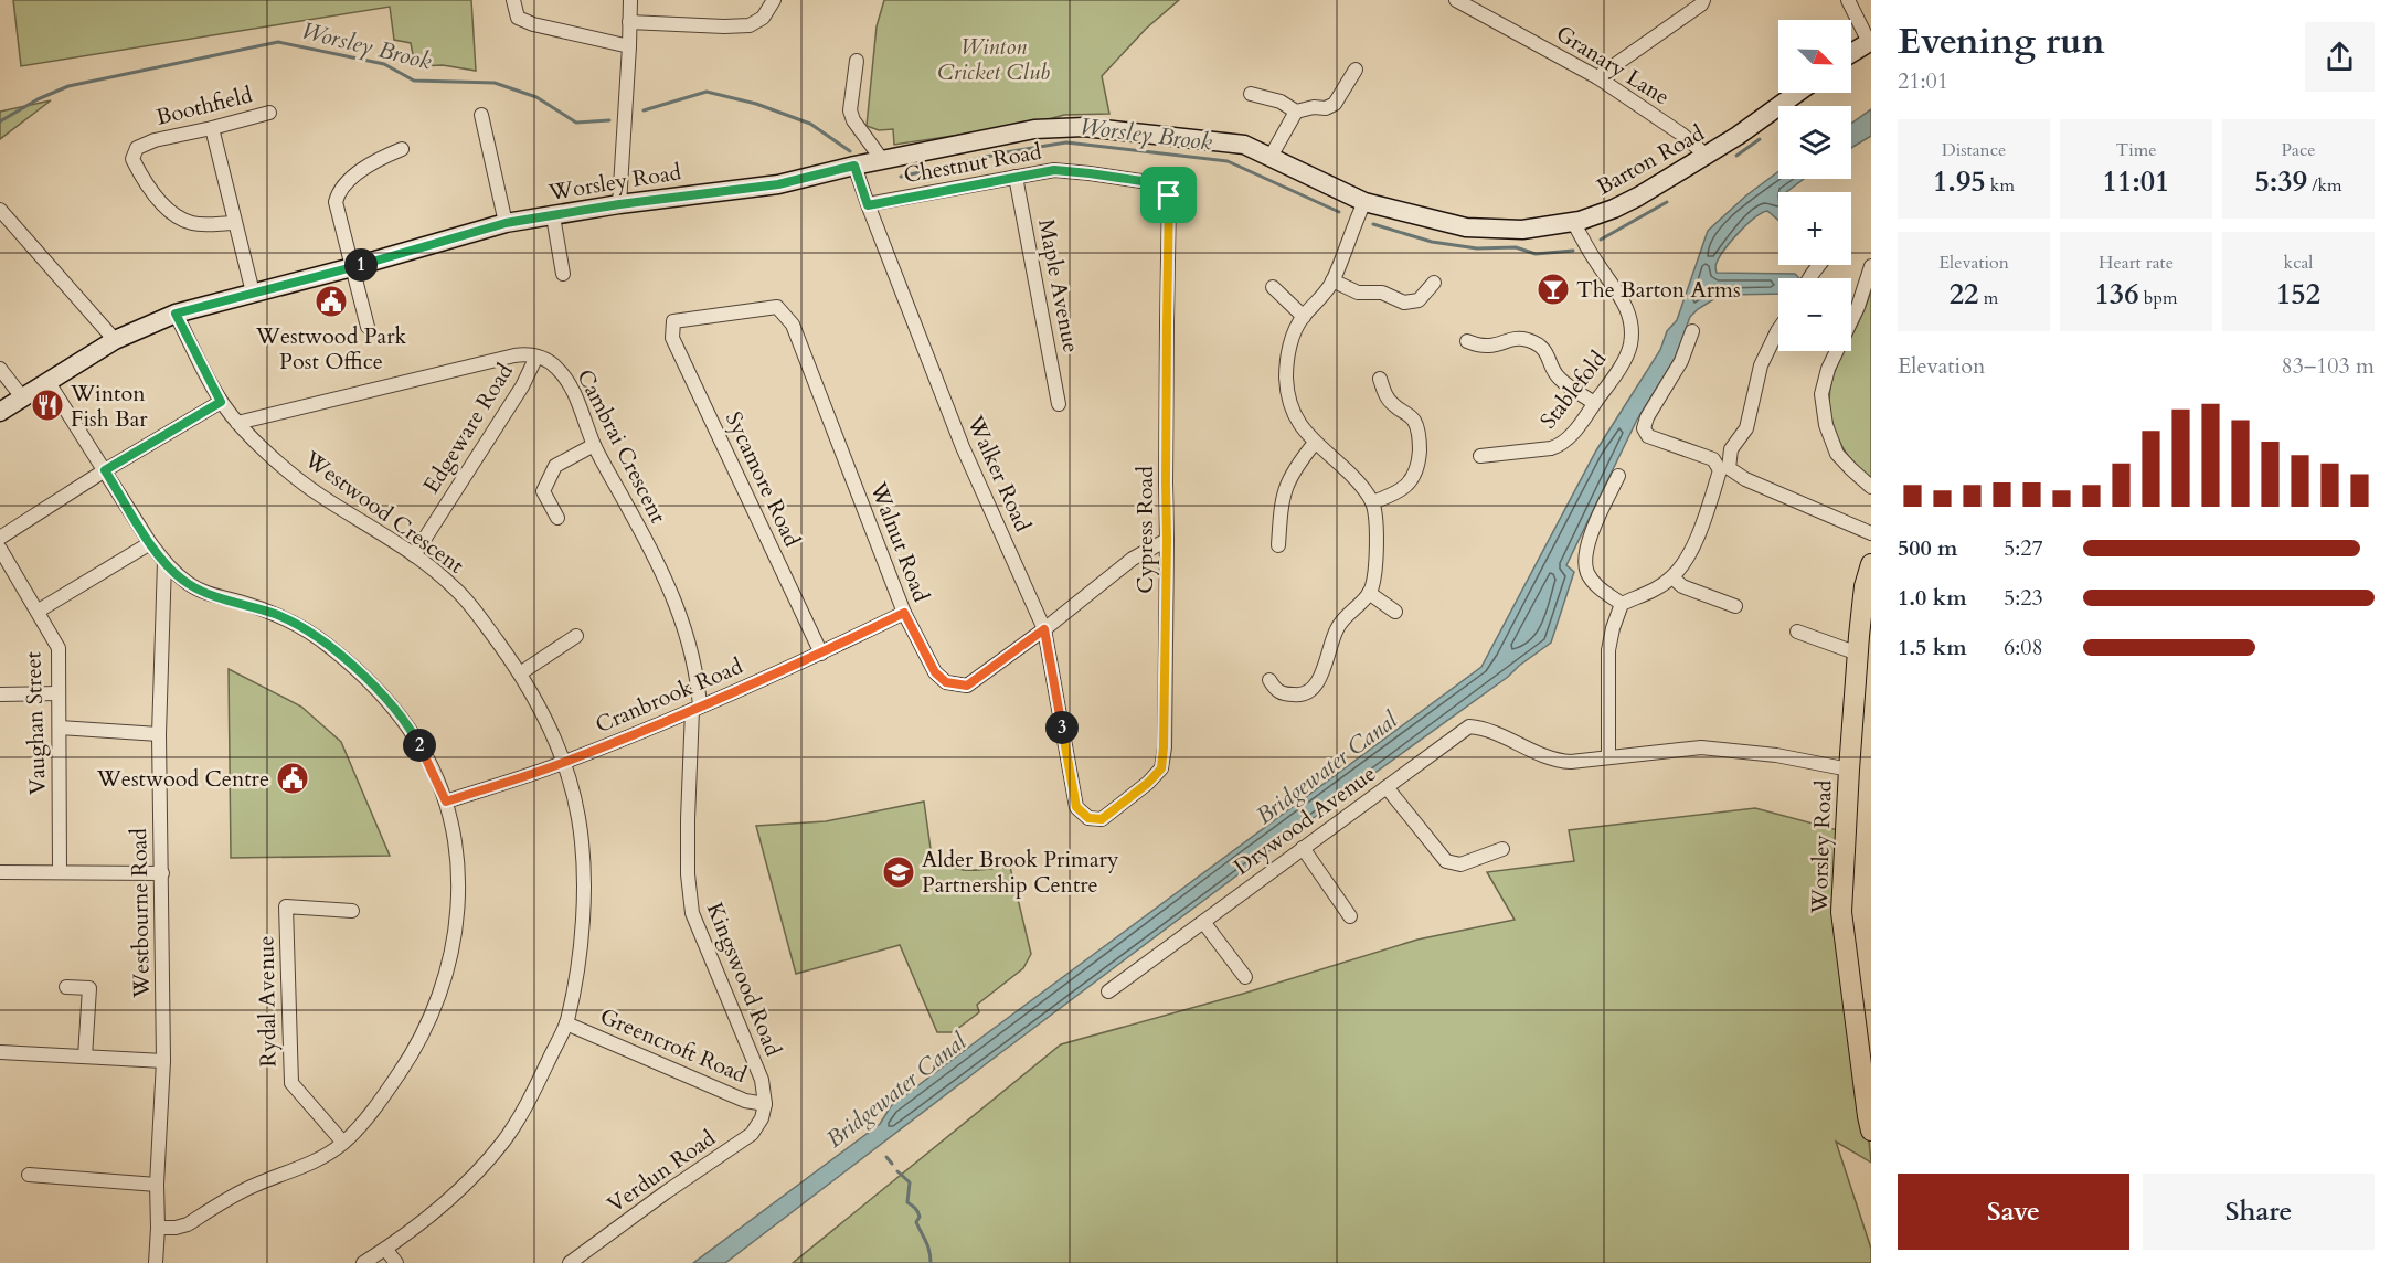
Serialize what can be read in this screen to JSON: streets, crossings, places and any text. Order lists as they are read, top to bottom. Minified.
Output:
{"streets":{"main road":["Barton Road","Worsley Road"],"street":["Granary Lane","Boothfield","Chestnut Road","Maple Avenue","Stablefold","Edgeware Road","Cambrai Crescent","Walker Road","Sycamore Road","Westwood Crescent","Cypress Road","Walnut Road","Cranbrook Road","Vaughan Street","Drywood Avenue","Westbourne Road","Kingswood Road","Rydal Avenue","Greencroft Road","Verdun Road"]},"crossings":[["Granary Lane","Barton Road"],["Barton Road","Worsley Road"],["Barton Road","Stablefold"],["Chestnut Road","Maple Avenue"],["Chestnut Road","Walker Road"],["Chestnut Road","Cypress Road"],["Worsley Road","Walker Road"],["Worsley Road","Westwood Crescent"],["Worsley Road","Drywood Avenue"],["Edgeware Road","Cambrai Crescent"],["Edgeware Road","Westwood Crescent"],["Cambrai Crescent","Cranbrook Road"],["Cambrai Crescent","Kingswood Road"],["Walker Road","Cypress Road"],["Walker Road","Walnut Road"],["Sycamore Road","Walnut Road"],["Sycamore Road","Cranbrook Road"],["Westwood Crescent","Cranbrook Road"],["Westwood Crescent","Greencroft Road"],["Walnut Road","Cranbrook Road"],["Cranbrook Road","Kingswood Road"],["Kingswood Road","Greencroft Road"],["Kingswood Road","Verdun Road"],["Greencroft Road","Verdun Road"]],"water":["Worsley Brook","Bridgewater Canal"],"parks":["Winton Cricket Club"],"places":{"bar":["The Barton Arms"],"public building":["Westwood Park Post Office","Westwood Centre"],"restaurant":["Winton Fish Bar"],"school or university":["Alder Brook Primary Partnership Centre"]},"north":"bottom right","page":{"heading":["Evening run","21:01"],"map_buttons":["+","−"],"stats":[["Distance","1.95 km"],["Time","11:01"],["Pace","5:39 /km"],["Elevation","22 m"],["Heart rate","136 bpm"],["kcal","152"]],"pins":["1","3","2"],"chart":["Elevation","83–103 m"],"list":[{"name":"500 m","note":"5:27"},{"name":"1.0 km","note":"5:23"},{"name":"1.5 km","note":"6:08"}],"buttons":["Save","Share"]}}
